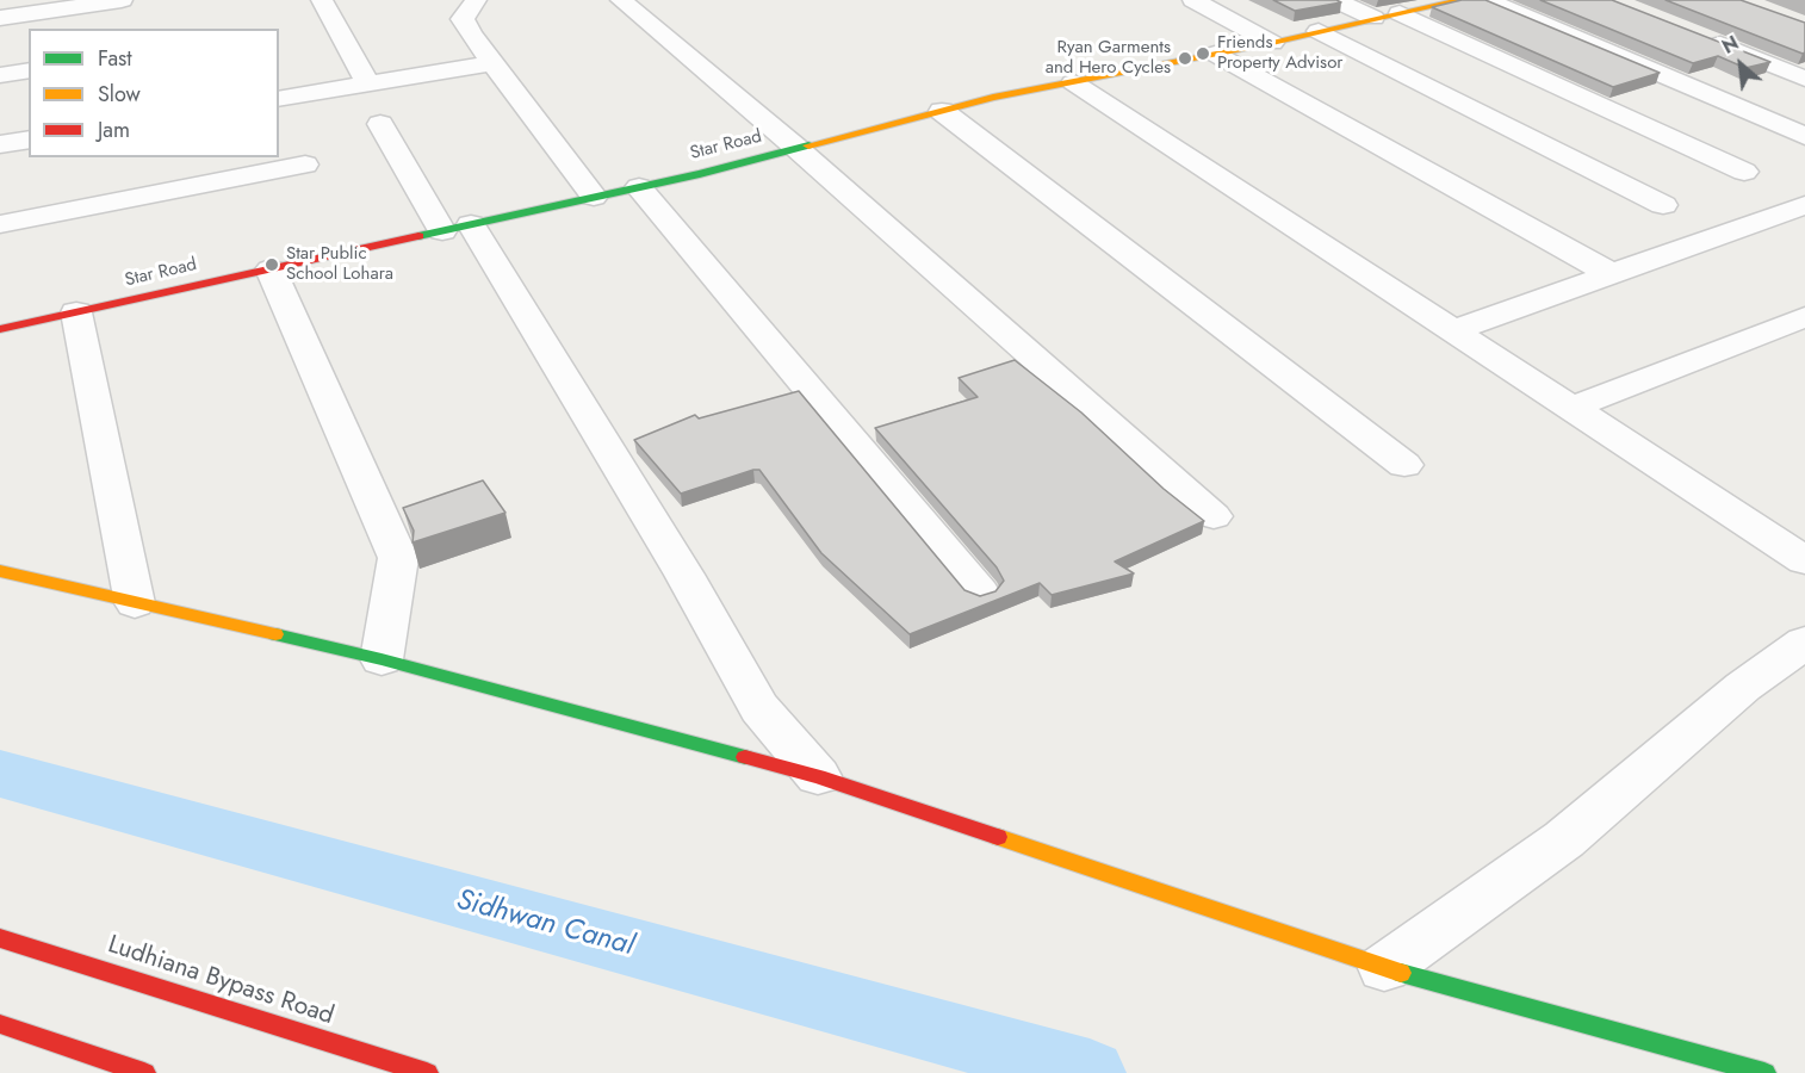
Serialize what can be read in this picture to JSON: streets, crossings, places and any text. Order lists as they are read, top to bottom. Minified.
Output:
{"streets":{"main road":["Star Road","Ludhiana Bypass Road"]},"water":["Sidhwan Canal"],"places":["Friends Property Advisor","Ryan Garments and Hero Cycles","Star Public School Lohara"],"legend":["Fast","Slow","Jam"],"north":"top left"}
